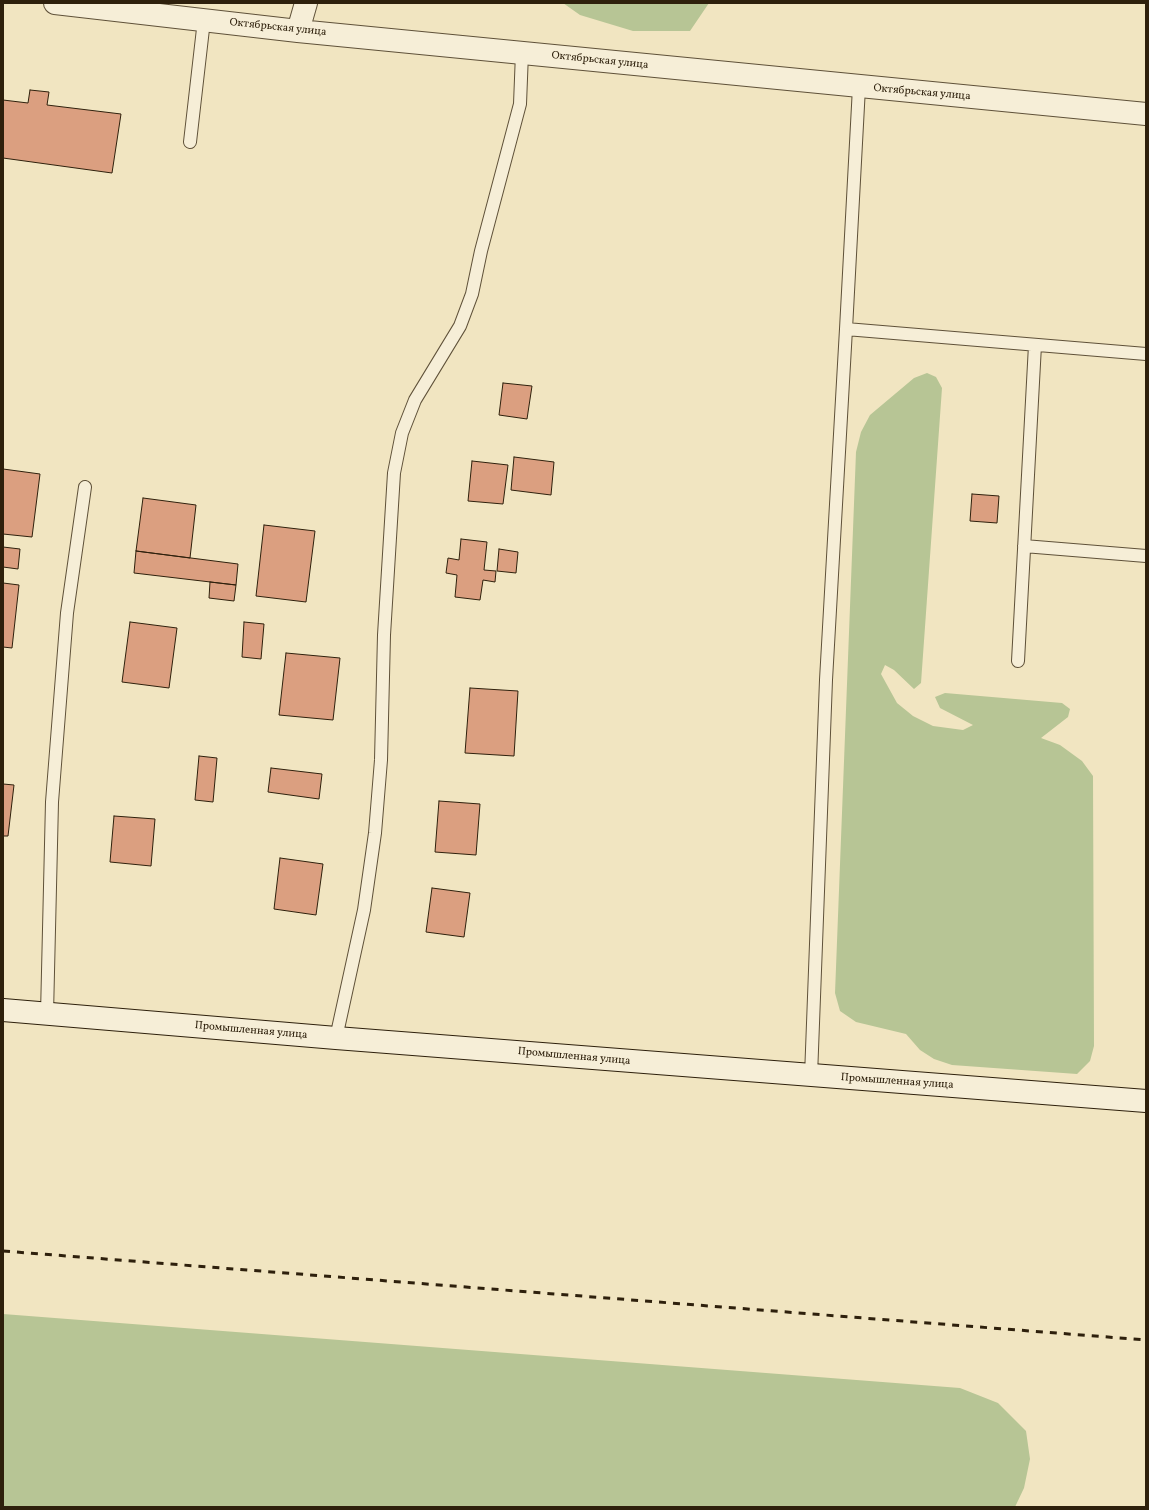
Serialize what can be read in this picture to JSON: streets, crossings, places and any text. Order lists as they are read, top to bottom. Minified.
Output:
{"streets":{"street":["Октябрьская улица","Промышленная улица"]}}
